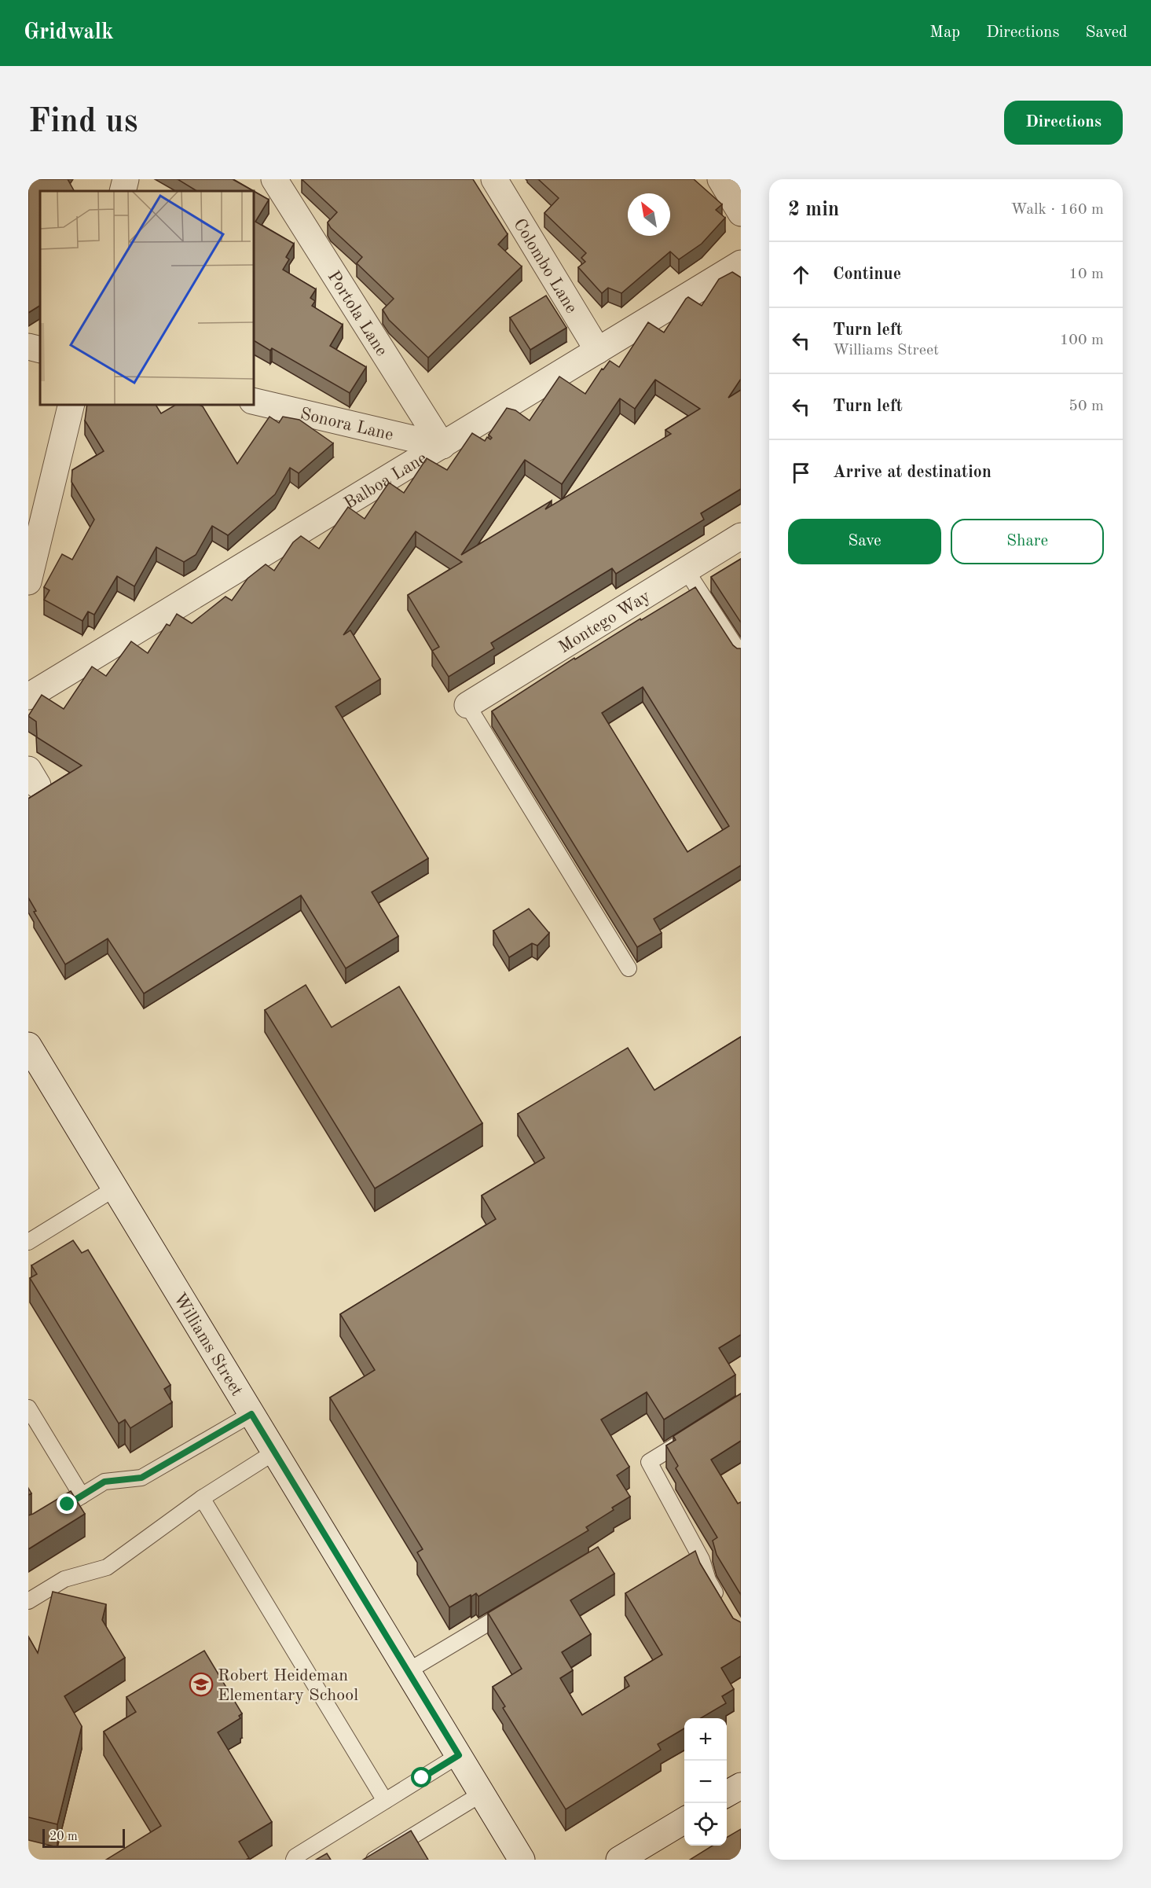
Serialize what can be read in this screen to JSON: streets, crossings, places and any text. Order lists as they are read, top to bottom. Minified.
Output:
{"streets":{"street":["Colombo Lane","Portola Lane","Sonora Lane","Balboa Lane","Montego Way","Williams Street"]},"crossings":[["Colombo Lane","Balboa Lane"],["Portola Lane","Sonora Lane"],["Portola Lane","Balboa Lane"],["Sonora Lane","Balboa Lane"]],"places":{"school or university":["Robert Heideman Elementary School"]},"scale_bar":"20 m","north":"top left","page":{"header":"Gridwalk","nav":["Map","Directions","Saved"],"buttons":["Directions",["Save","Share"]],"title":"Find us","heading":["2 min","Walk · 160 m"],"list":[["Continue","10 m"],["Turn left","Williams Street","100 m"],["Turn left","50 m"],"Arrive at destination"],"map_buttons":["+","−"],"scale":"20 m"}}
